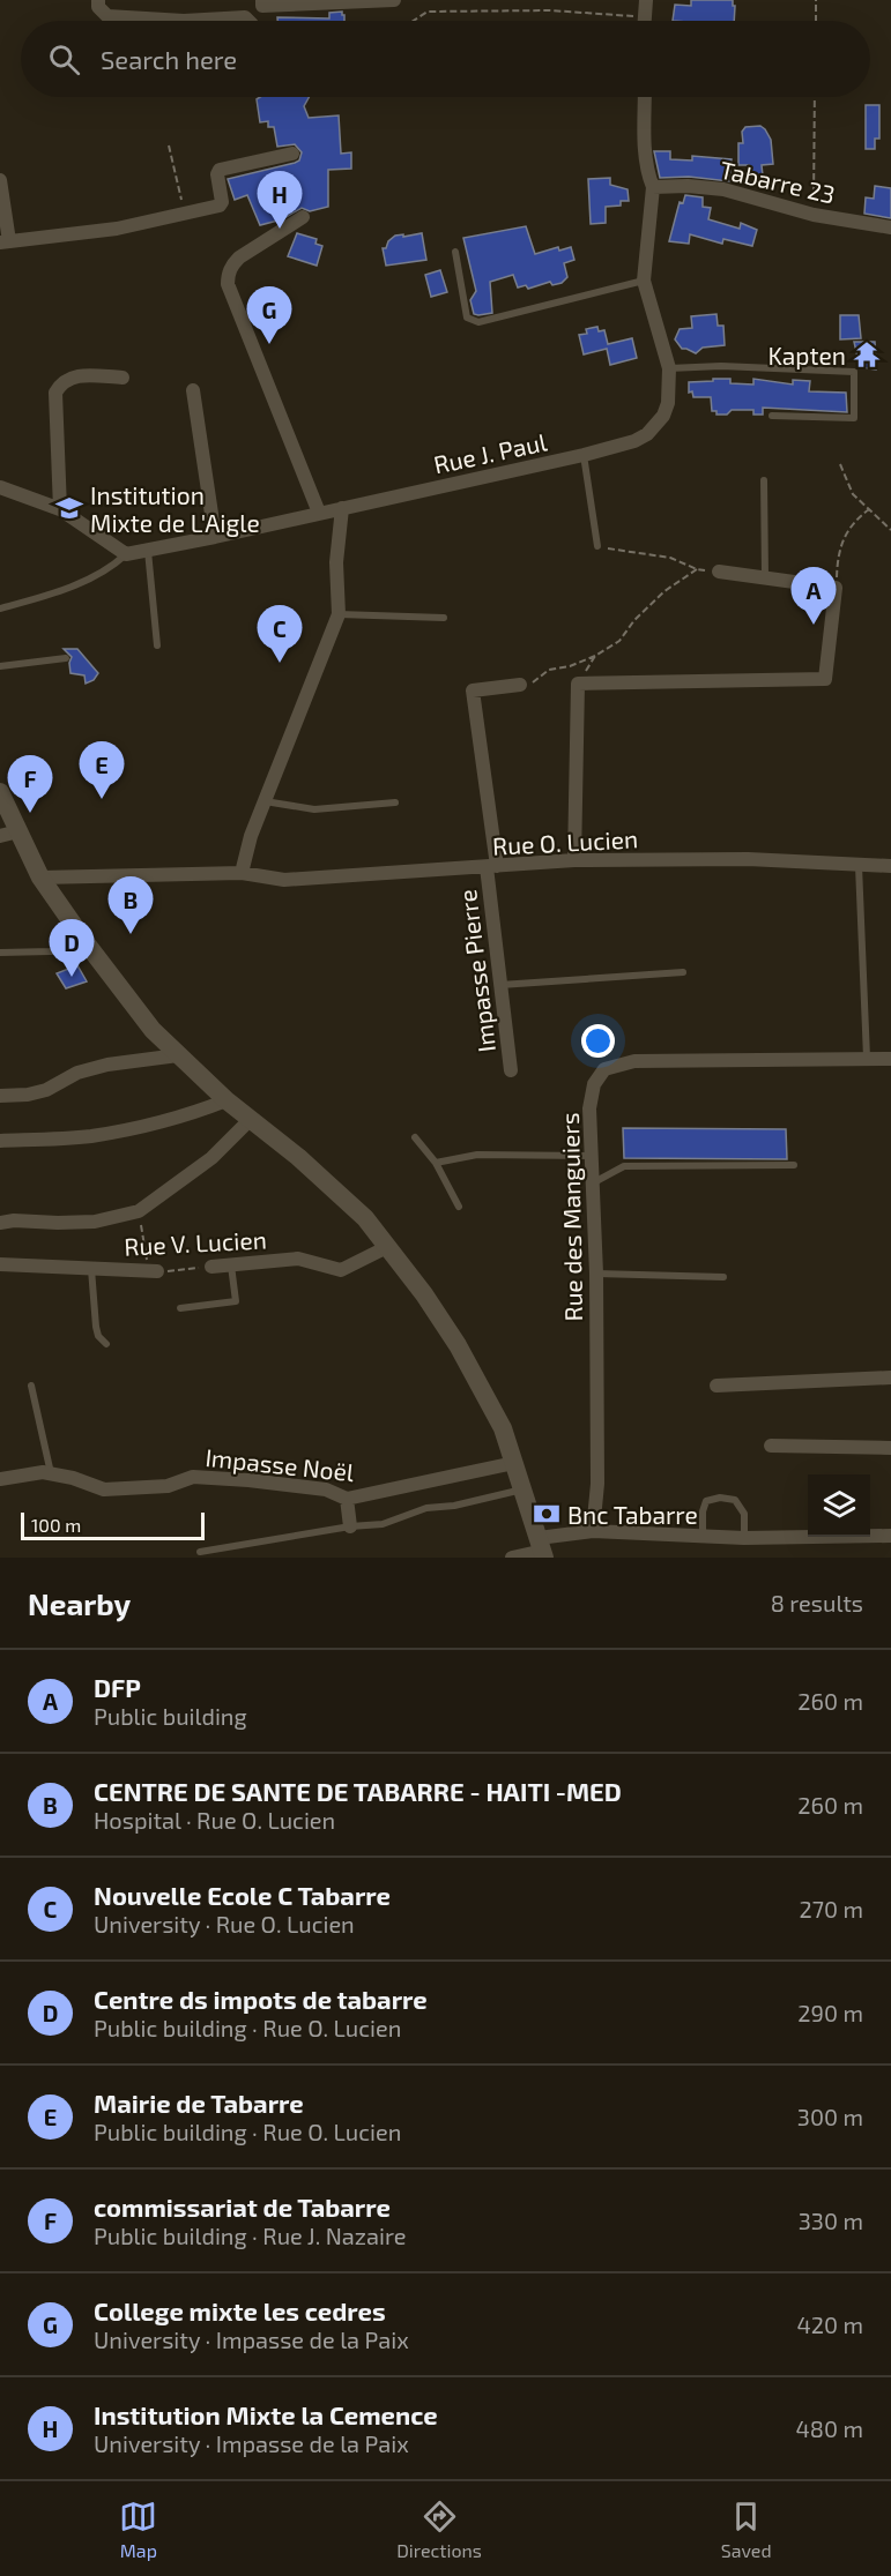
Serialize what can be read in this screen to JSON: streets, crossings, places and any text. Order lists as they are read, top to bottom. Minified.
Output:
{"streets":{"street":["Tabarre 23","Rue J. Paul","Rue O. Lucien","Impasse Pierre","Rue des Manguiers","Rue V. Lucien","Impasse Noël"]},"crossings":[["Tabarre 23","Rue J. Paul"],["Rue O. Lucien","Impasse Pierre"]],"places":{"temple":["Kapten"],"school or university":["Institution Mixte de L'Aigle"],"bank":["Bnc Tabarre"]},"scale_bar":"100 m","page":{"search":"Search here","pins":["H","G","A","C","E","F","B","D"],"scale":"100 m","heading":["Nearby","8 results"],"list":[{"mark":"A","name":"DFP","note":"Public building","value":"260 m"},{"mark":"B","name":"CENTRE DE SANTE DE TABARRE - HAITI -MED","note":"Hospital · Rue O. Lucien","value":"260 m"},{"mark":"C","name":"Nouvelle Ecole C Tabarre","note":"University · Rue O. Lucien","value":"270 m"},{"mark":"D","name":"Centre ds impots de tabarre","note":"Public building · Rue O. Lucien","value":"290 m"},{"mark":"E","name":"Mairie de Tabarre","note":"Public building · Rue O. Lucien","value":"300 m"},{"mark":"F","name":"commissariat de Tabarre","note":"Public building · Rue J. Nazaire","value":"330 m"},{"mark":"G","name":"College mixte les cedres","note":"University · Impasse de la Paix","value":"420 m"},{"mark":"H","name":"Institution Mixte la Cemence","note":"University · Impasse de la Paix","value":"480 m"}],"nav":["Map","Directions","Saved"]}}
